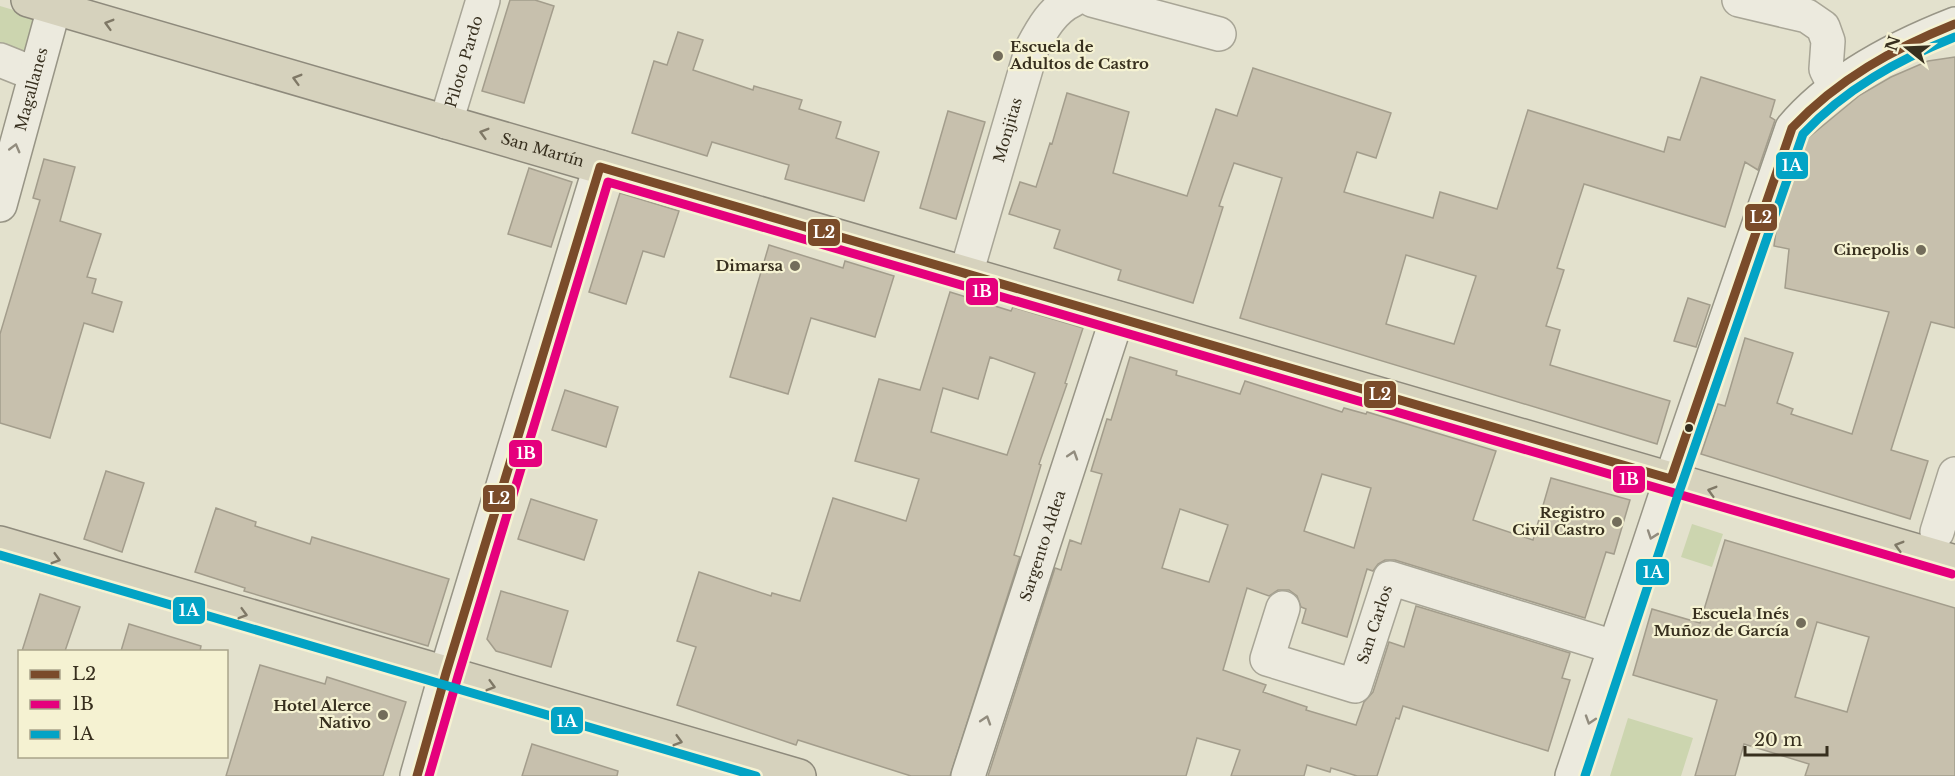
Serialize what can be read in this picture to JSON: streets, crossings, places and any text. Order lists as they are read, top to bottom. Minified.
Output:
{"streets":{"highway":["San Martín"],"street":["Piloto Pardo","Magallanes","Monjitas","Sargento Aldea","San Carlos"]},"crossings":[["Piloto Pardo","San Martín"],["Magallanes","San Martín"],["Monjitas","San Martín"],["San Martín","Sargento Aldea"]],"one_way":["Magallanes","San Martín","Sargento Aldea"],"places":["Escuela de Adultos de Castro","Cinepolis","Dimarsa","Registro Civil Castro","Escuela Inés Muñoz de García","Hotel Alerce Nativo"],"lines":["transit line L2","transit line 1A","transit line 1B"],"legend":["L2","1B","1A"],"scale_bar":"20 m","north":"left"}
